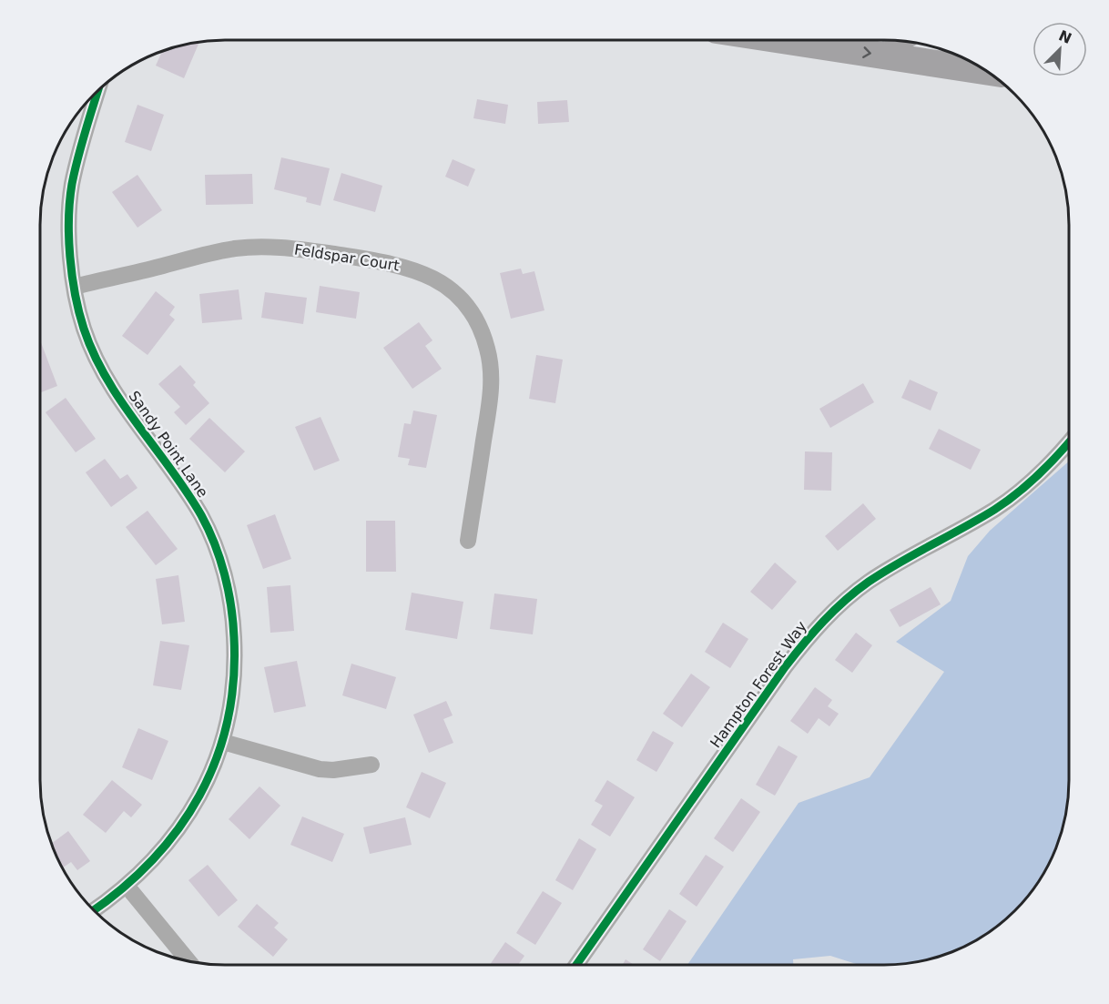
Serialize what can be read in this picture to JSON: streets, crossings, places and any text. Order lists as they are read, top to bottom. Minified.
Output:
{"streets":{"street":["Feldspar Court","Sandy Point Lane","Hampton Forest Way"]},"crossings":[["Feldspar Court","Sandy Point Lane"]],"north":"top right"}
